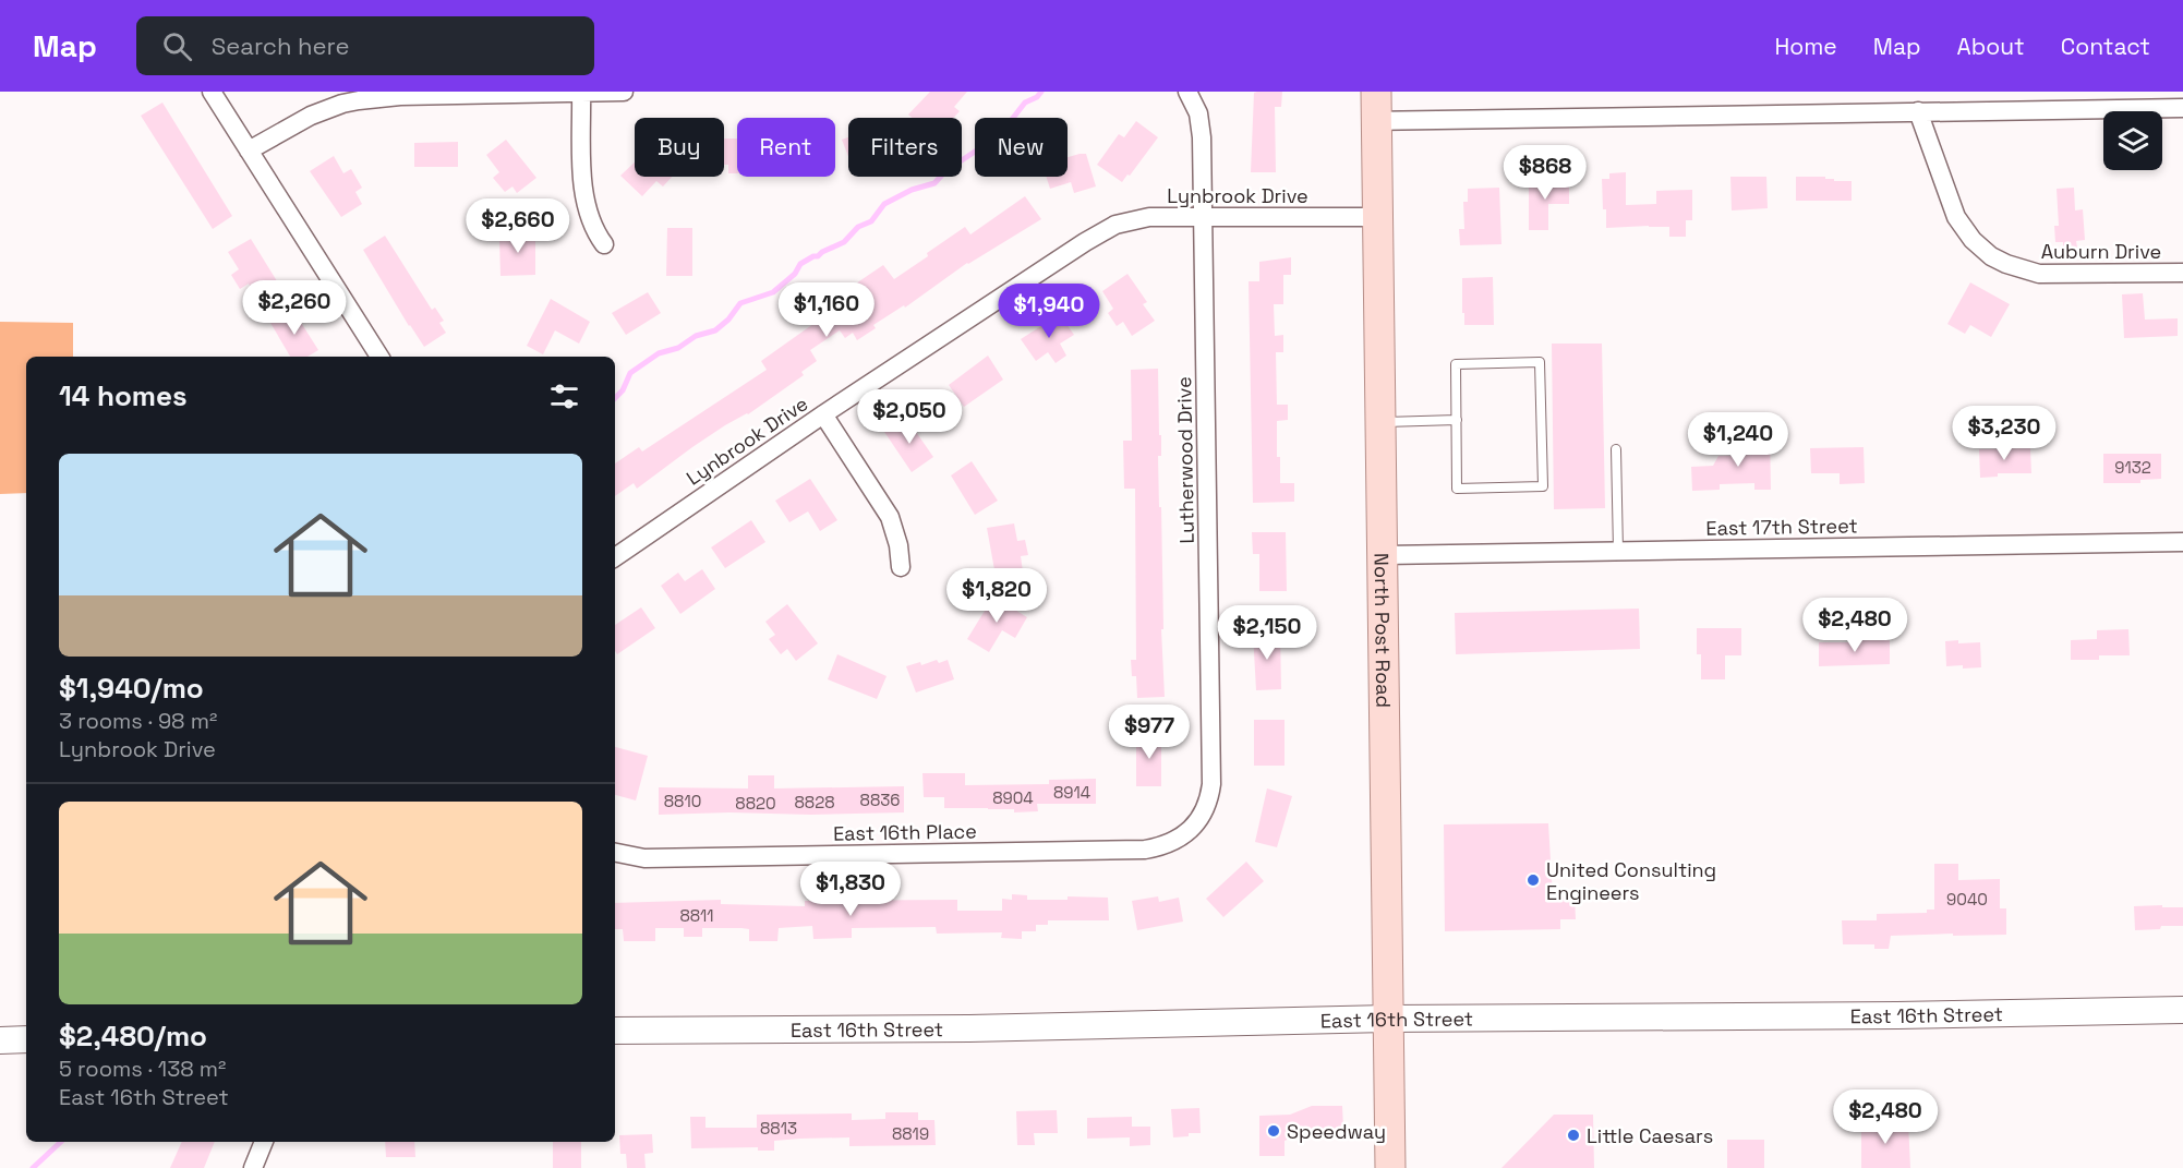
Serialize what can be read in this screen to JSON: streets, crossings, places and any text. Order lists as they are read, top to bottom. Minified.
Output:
{"streets":{"main road":["North Post Road"],"street":["Lynbrook Drive","Auburn Drive","Lutherwood Drive","East 17th Street","East 16th Place","East 16th Street"]},"crossings":[["Lynbrook Drive","Lutherwood Drive"],["Lynbrook Drive","North Post Road"],["Lutherwood Drive","East 16th Place"],["East 17th Street","North Post Road"],["North Post Road","East 16th Street"]],"places":["United Consulting Engineers","Speedway","Little Caesars"],"house_numbers":["9132","8914","8904","8836","8810","8828","8820","9040","8811","8813","8819"],"page":{"header":"Map","search":"Search here","nav":["Home","Map","About","Contact"],"chip":["Buy","Rent","Filters","New"],"price":["$868","$2,660","$2,260","$1,160","$1,940","$2,050","$3,230","$1,240","$1,820","$2,480","$2,150","$977","$1,830","$2,480"],"heading":"14 homes","list":[{"name":"$1,940/mo","note":"3 rooms · 98 m² · Lynbrook Drive"},{"name":"$2,480/mo","note":"5 rooms · 138 m² · East 16th Street"}]}}
